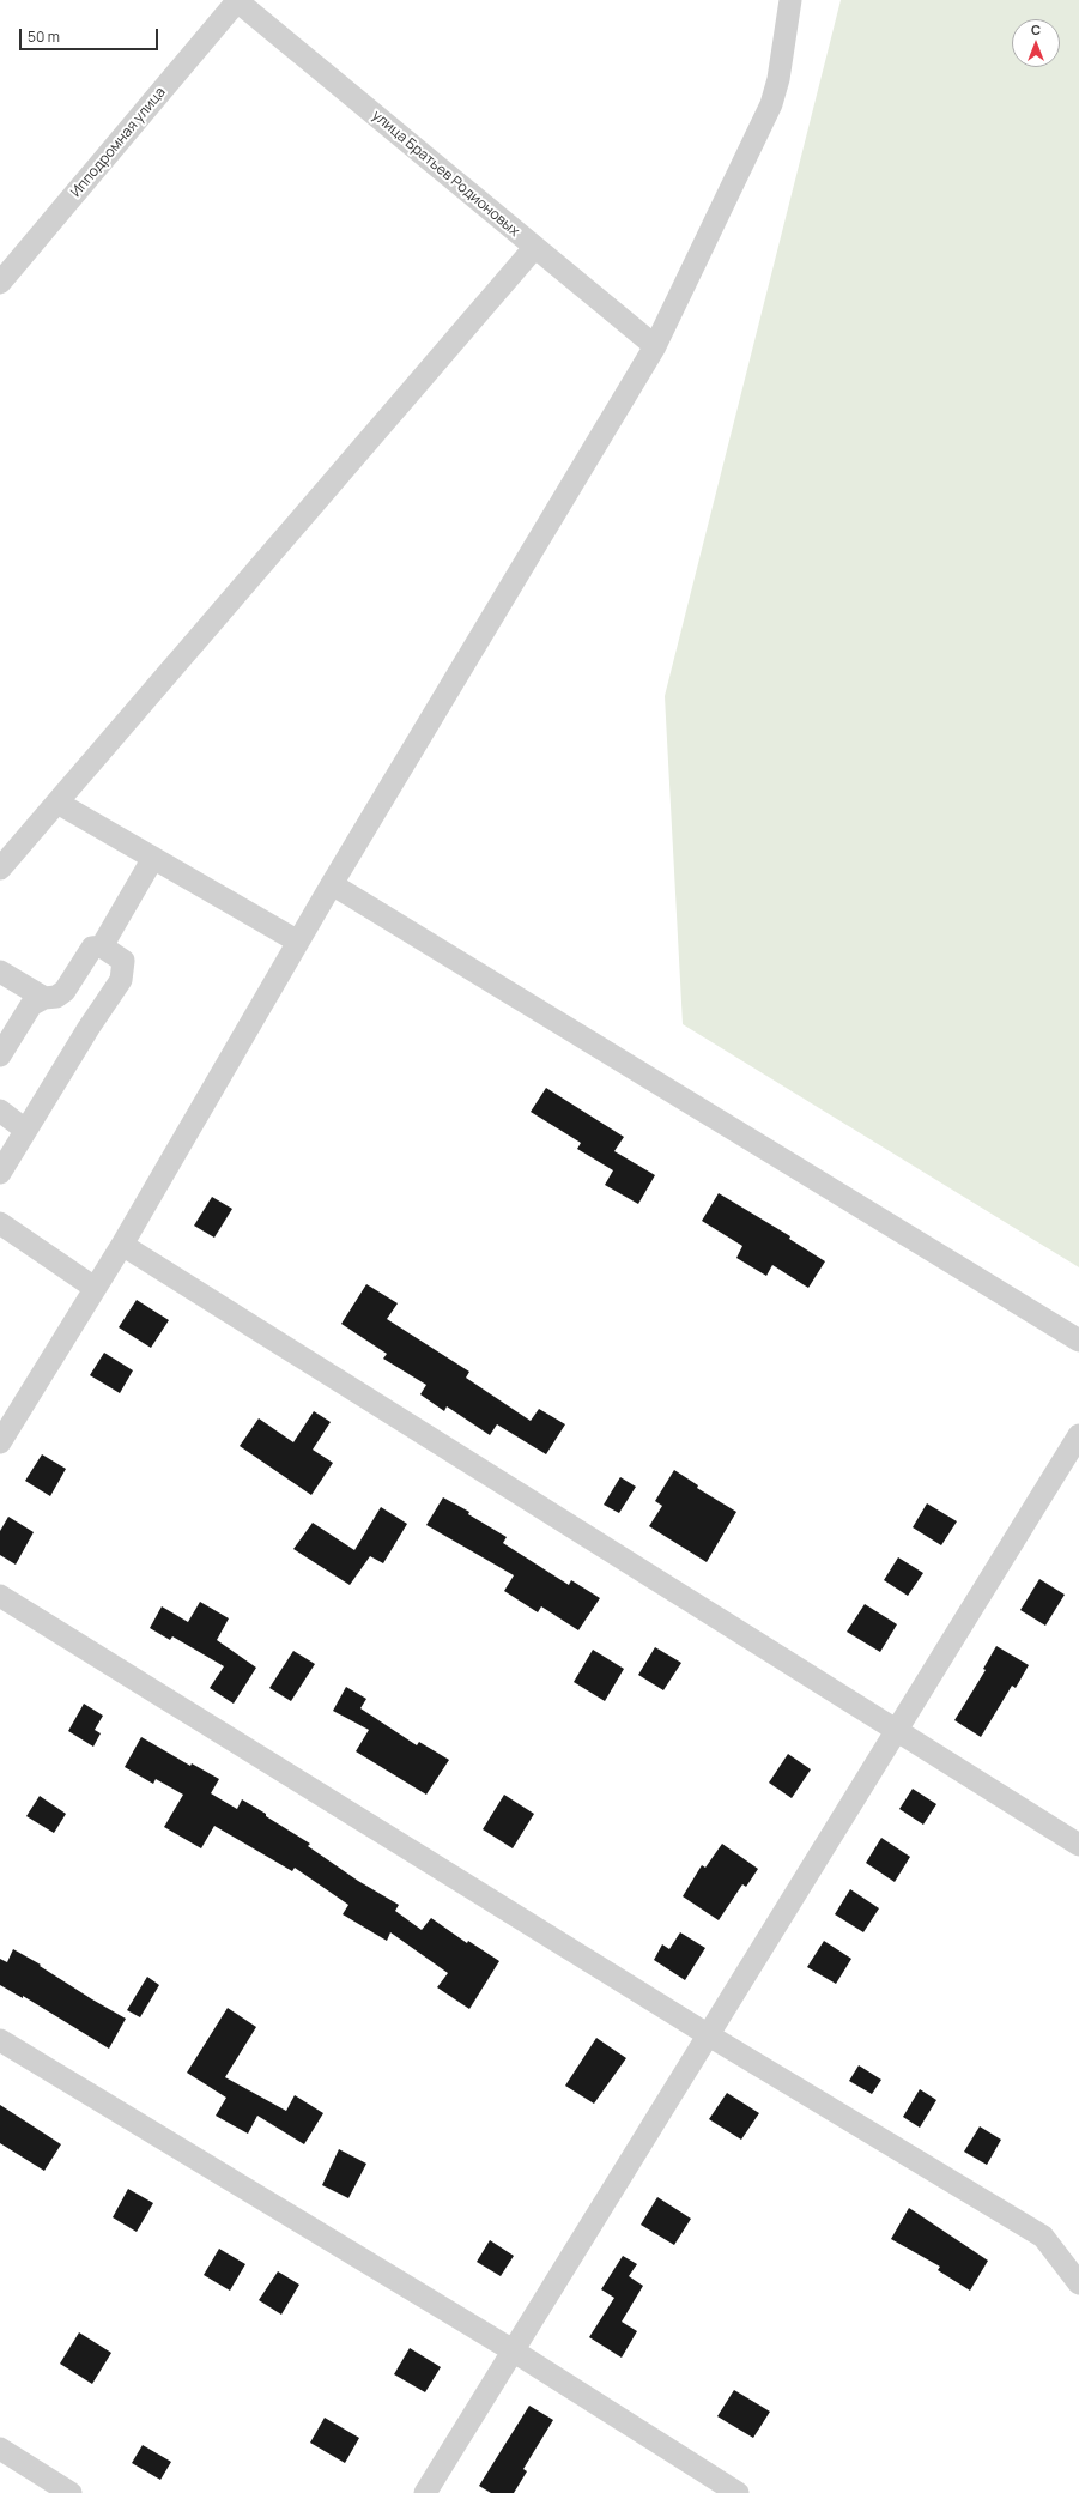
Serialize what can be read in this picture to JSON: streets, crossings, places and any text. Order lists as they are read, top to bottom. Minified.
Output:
{"streets":{"street":["Ипподромная улица","улица Братьев Родионовых"]},"crossings":[["Ипподромная улица","улица Братьев Родионовых"]],"scale_bar":"50 m","north":"top"}
